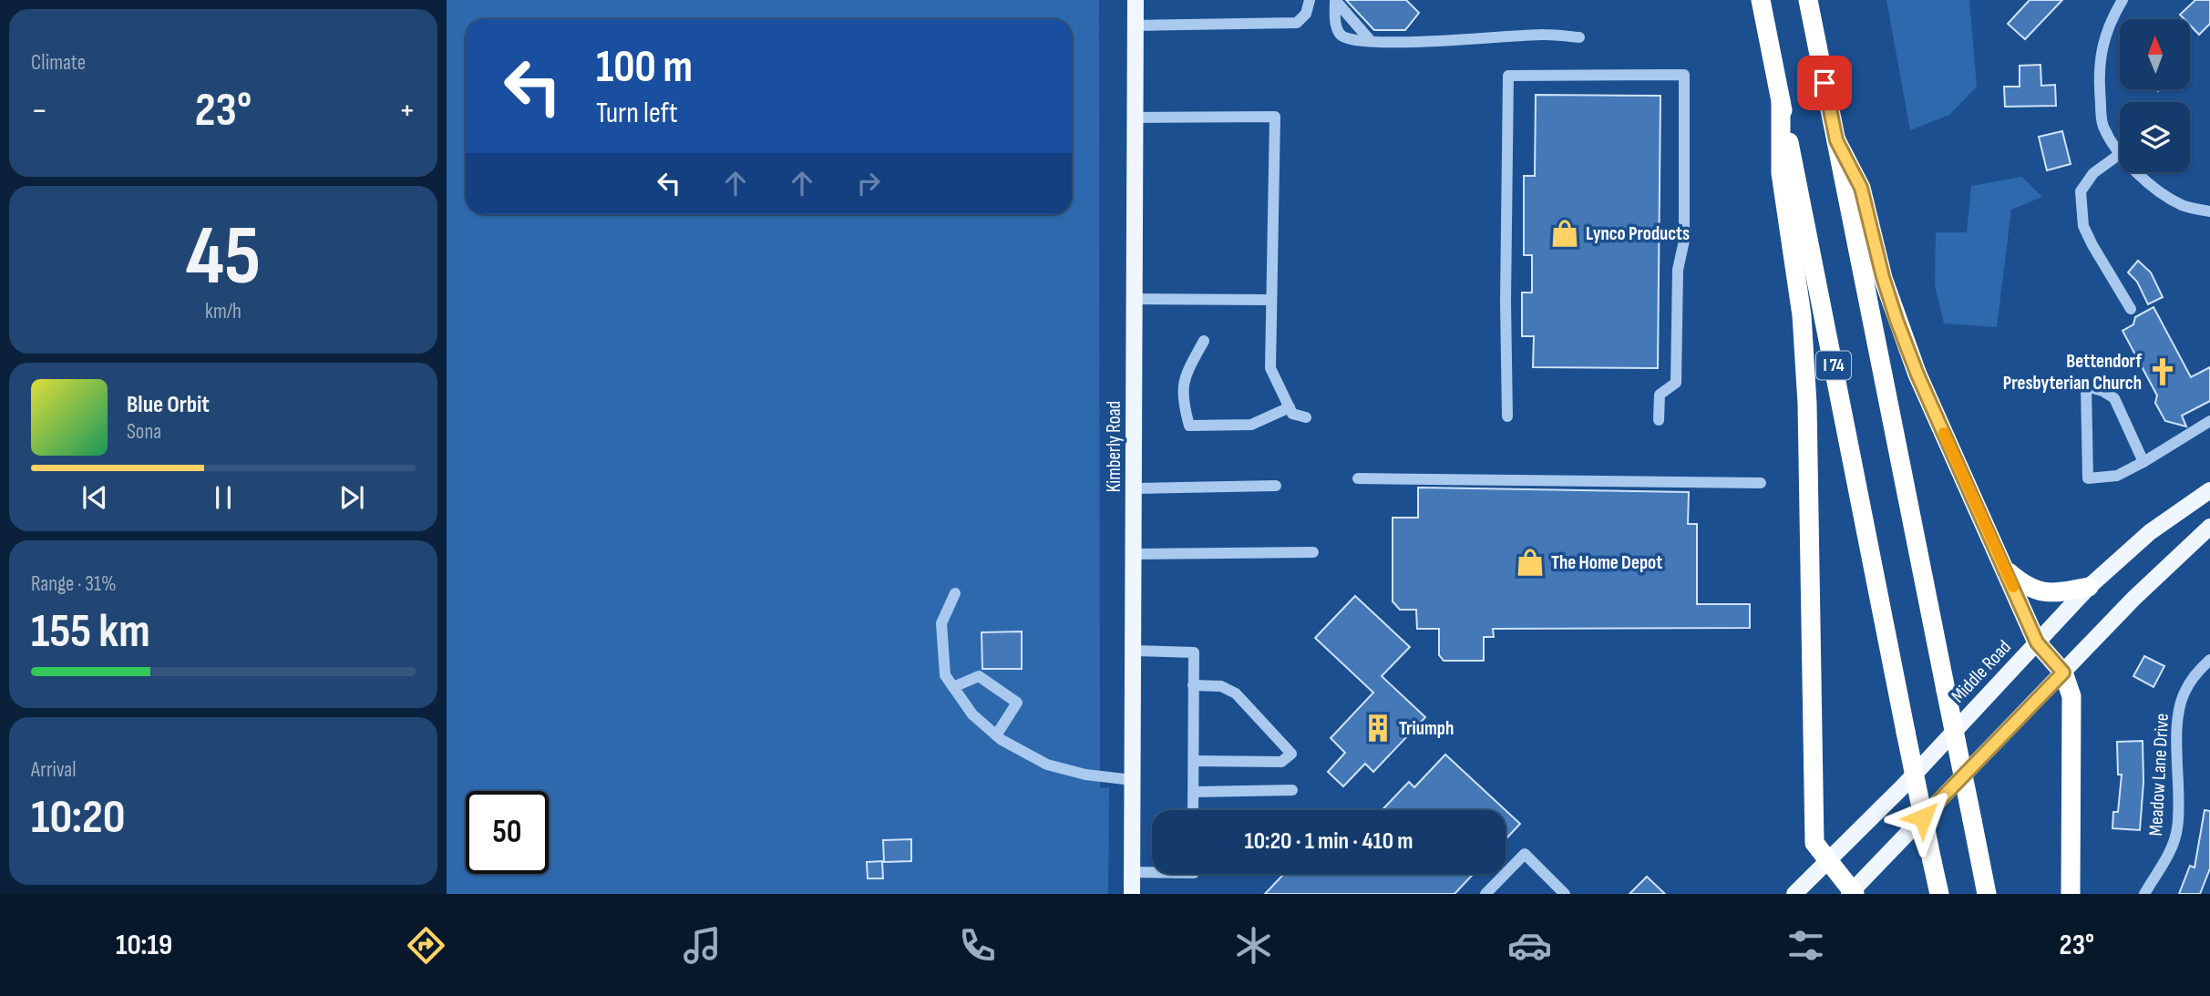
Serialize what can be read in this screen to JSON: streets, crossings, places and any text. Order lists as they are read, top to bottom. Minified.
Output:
{"streets":{"highway":["I 74"],"main road":["Kimberly Road","Middle Road"],"street":["Meadow Lane Drive"]},"places":{"shop":["Lynco Products","The Home Depot"],"church":["Bettendorf Presbyterian Church"],"building":["Triumph"]},"north":"top","page":{"tile":["Climate",["45","km/h"],["Range · 31%","155 km"],["Arrival","10:20"]],"turn":["100 m","Turn left"],"heat":["−","23°","+"],"song":["Blue Orbit","Sona"],"limit":"50","trip":"10:20 · 1 min · 410 m","tabs":["10:19","23°"]}}
